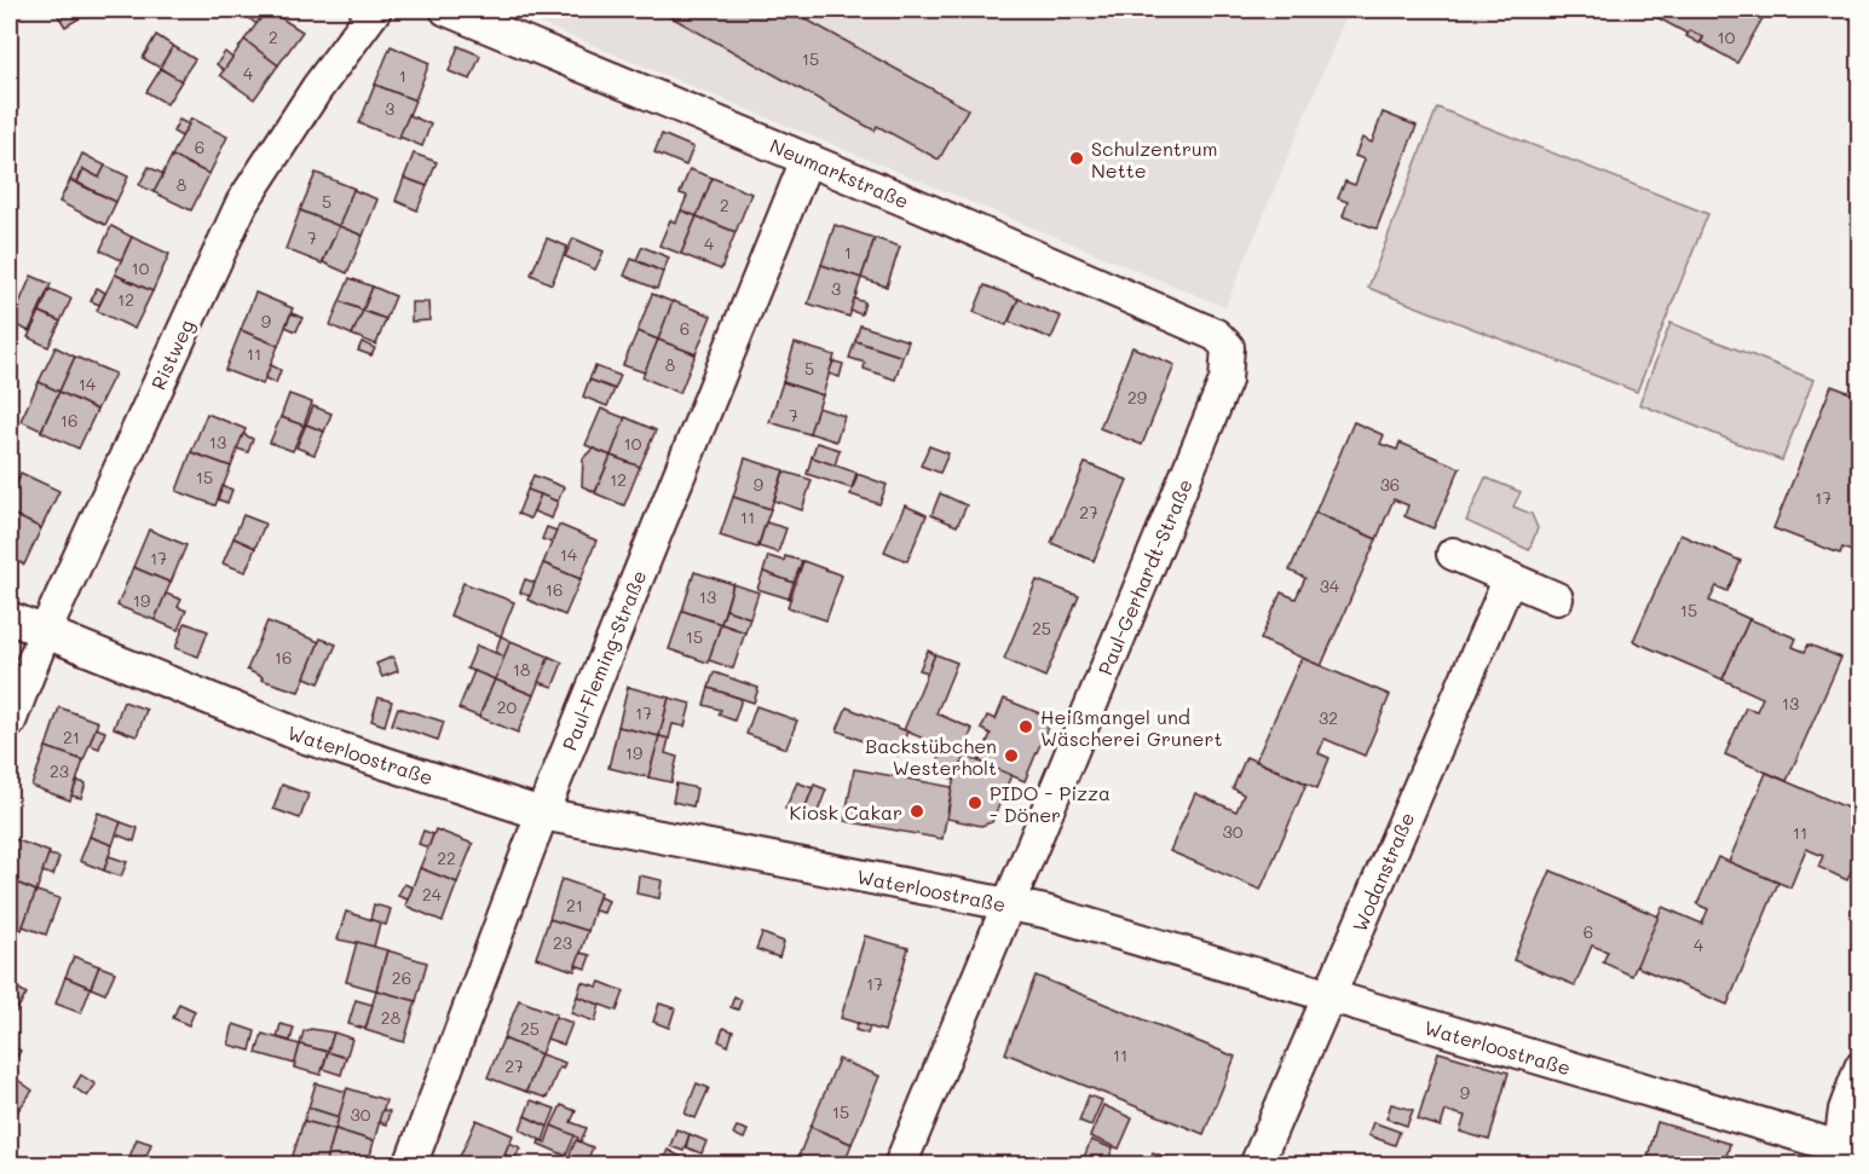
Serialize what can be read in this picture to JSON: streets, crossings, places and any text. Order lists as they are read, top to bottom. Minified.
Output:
{"streets":{"street":["Neumarkstraße","Ristweg","Paul-Gerhardt-Straße","Paul-Fleming-Straße","Waterloostraße","Wodanstraße"]},"crossings":[["Neumarkstraße","Paul-Gerhardt-Straße"],["Neumarkstraße","Paul-Fleming-Straße"],["Ristweg","Waterloostraße"],["Paul-Gerhardt-Straße","Waterloostraße"],["Paul-Fleming-Straße","Waterloostraße"],["Waterloostraße","Wodanstraße"]],"places":["Schulzentrum Nette","Heißmangel und Wäscherei Grunert","Backstübchen Westerholt","PIDO - Pizza - Döner","Kiosk Cakar"],"house_numbers":["2","10","15","4","1","3","6","8","5","2","7","4","1","10","3","12","9","6","11","8","5","14","29","7","16","13","10","15","12","9","36","17","27","11","14","17","34","16","13","19","15","25","15","16","18","13","20","17","32","21","19","23","30","11","22","24","21","6","23","4","26","17","28","25","11","27","9","15","30"]}
